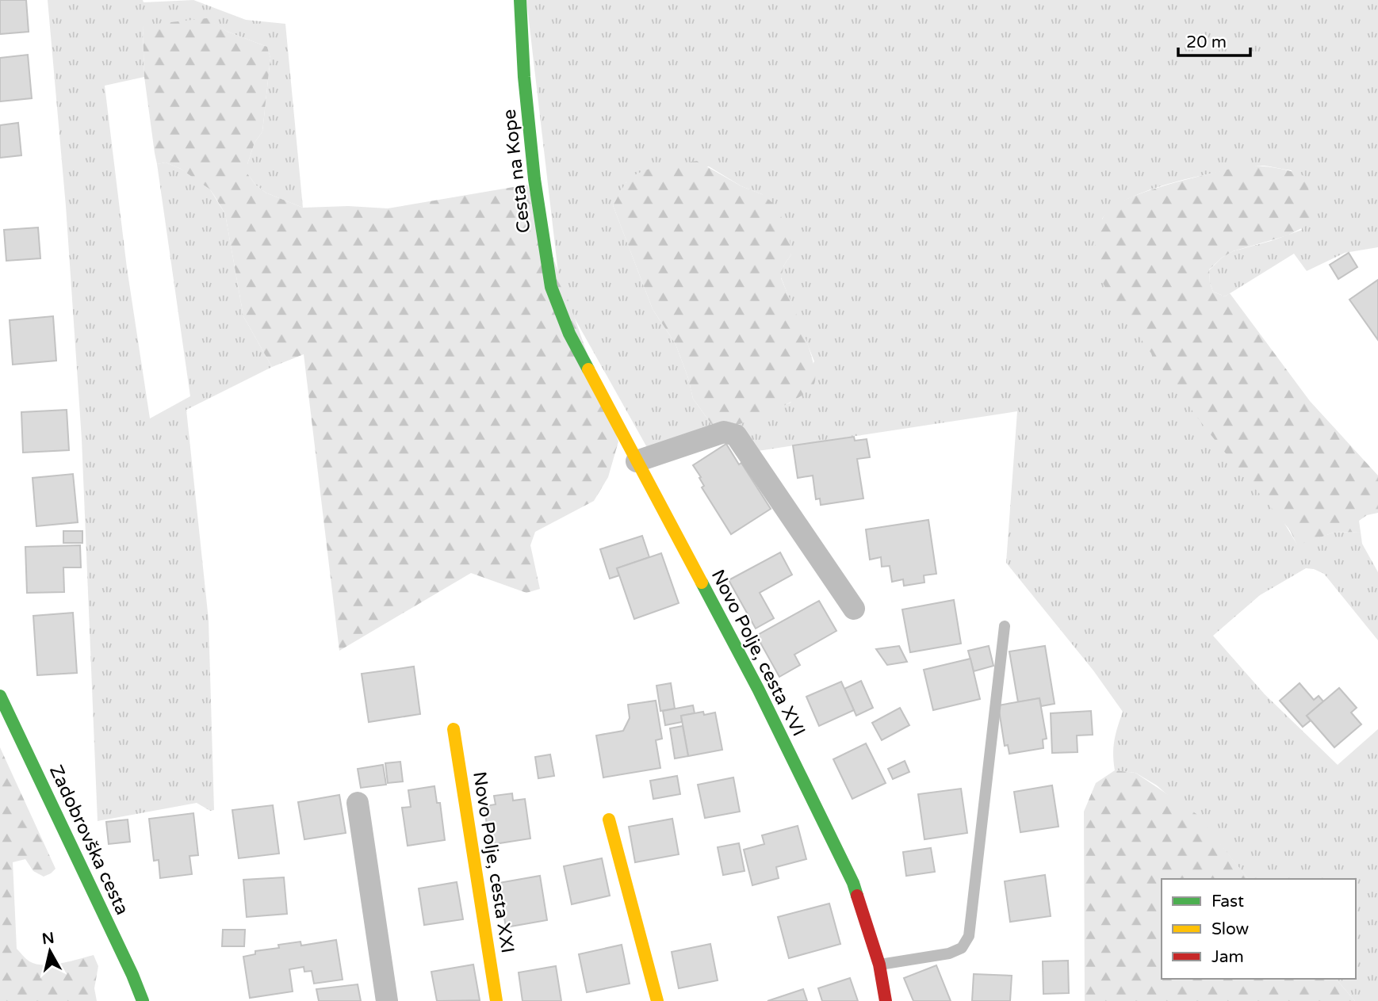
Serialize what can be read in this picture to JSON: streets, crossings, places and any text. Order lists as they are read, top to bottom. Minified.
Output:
{"streets":{"street":["Cesta na Kope","Novo Polje, cesta XVI","Zadobrovška cesta","Novo Polje, cesta XXI"]},"crossings":[["Cesta na Kope","Novo Polje, cesta XVI"]],"legend":["Fast","Slow","Jam"],"scale_bar":"20 m","north":"top"}
